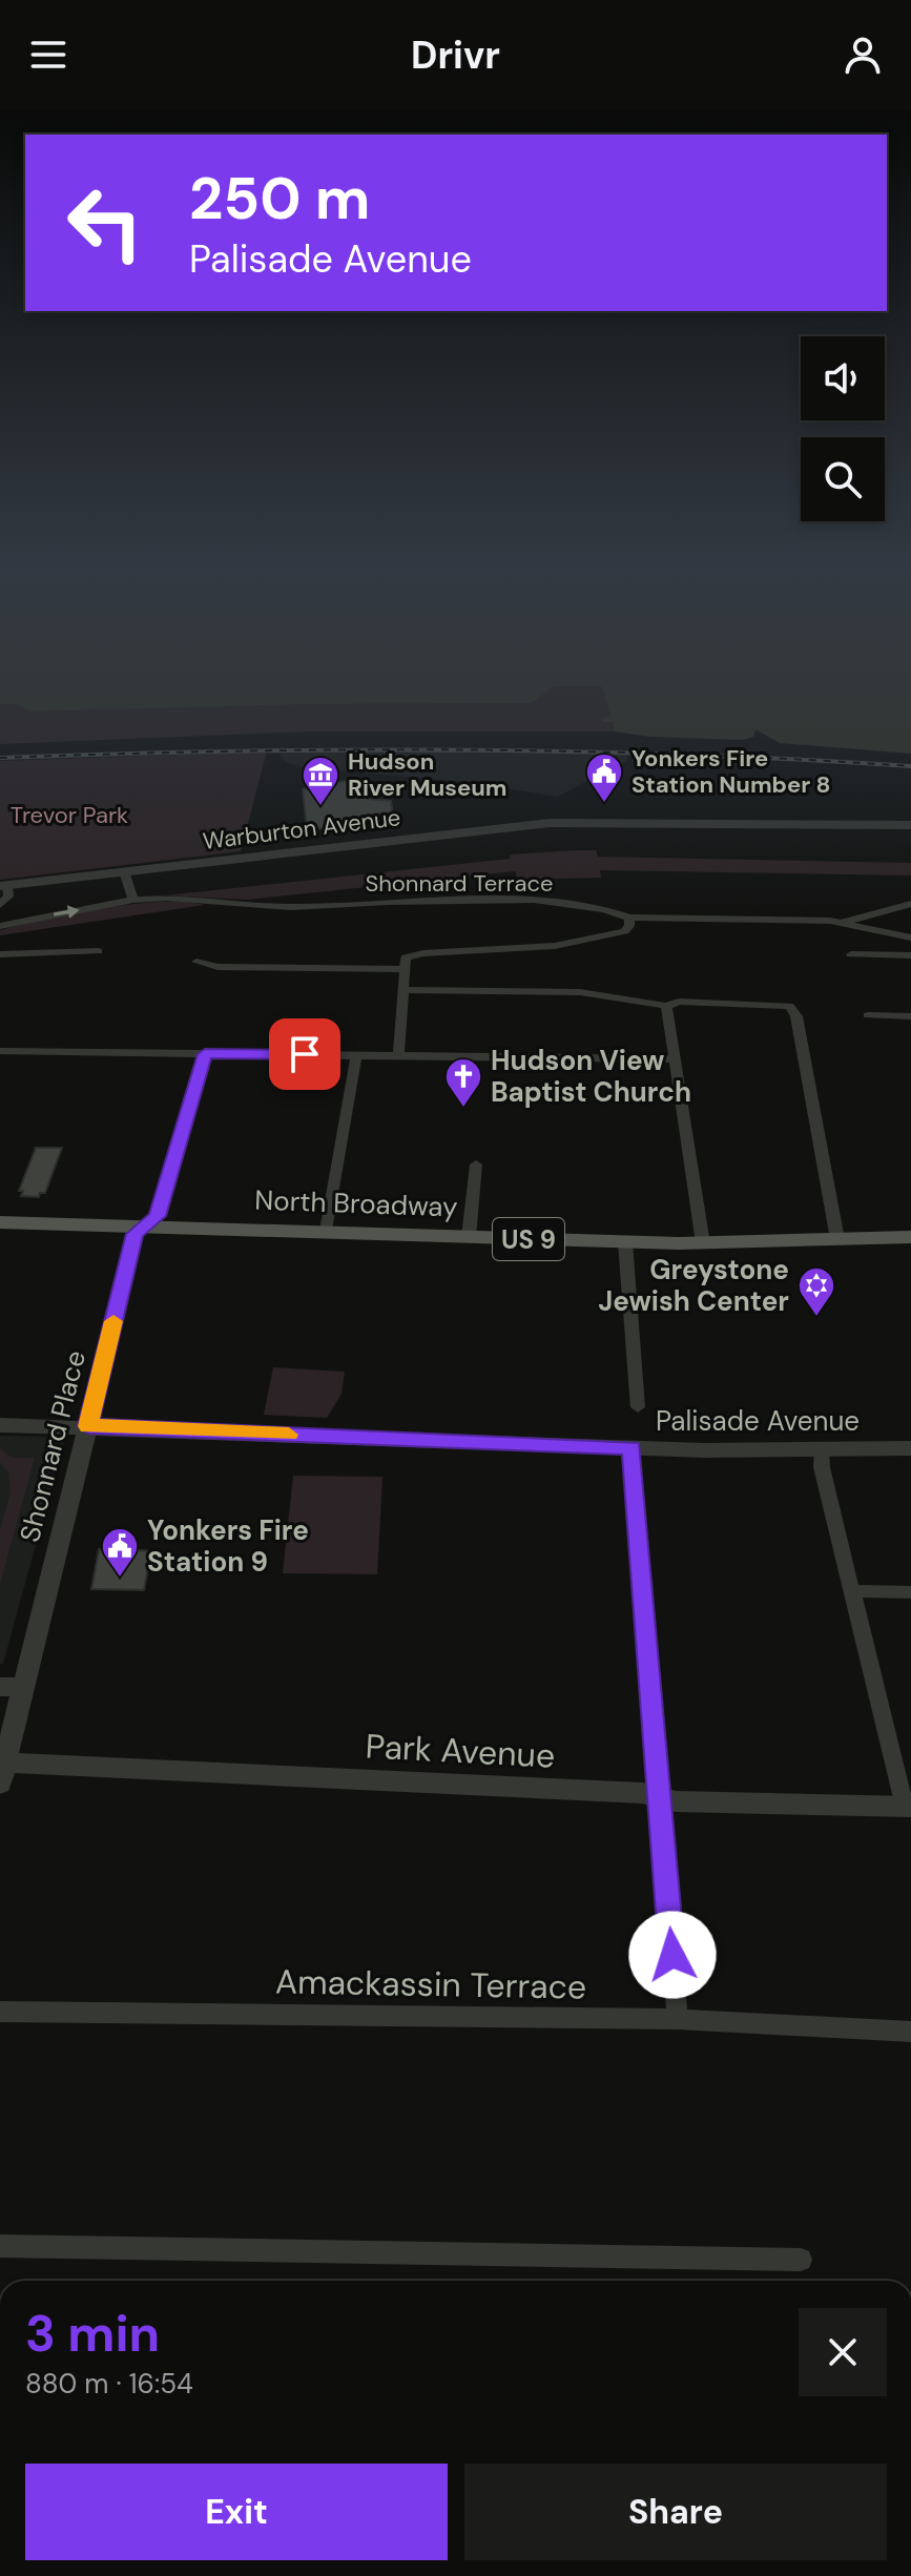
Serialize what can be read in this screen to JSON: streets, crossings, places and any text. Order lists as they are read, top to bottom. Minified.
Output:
{"streets":{"main road":["North Broadway","US 9"],"street":["Warburton Avenue","Shonnard Terrace","Palisade Avenue","Shonnard Place","Park Avenue","Amackassin Terrace"]},"crossings":[["North Broadway","Shonnard Place"],["Palisade Avenue","Shonnard Place"],["Shonnard Place","Park Avenue"]],"parks":["Trevor Park"],"places":{"public building":["Yonkers Fire Station Number 8","Yonkers Fire Station 9"],"museum":["Hudson River Museum"],"church":["Hudson View Baptist Church"],"synagogue":["Greystone Jewish Center"]},"page":{"header":"Drivr","turn":["250 m","Palisade Avenue"],"heading":["3 min","880 m · 16:54"],"buttons":["Exit","Share"]}}
